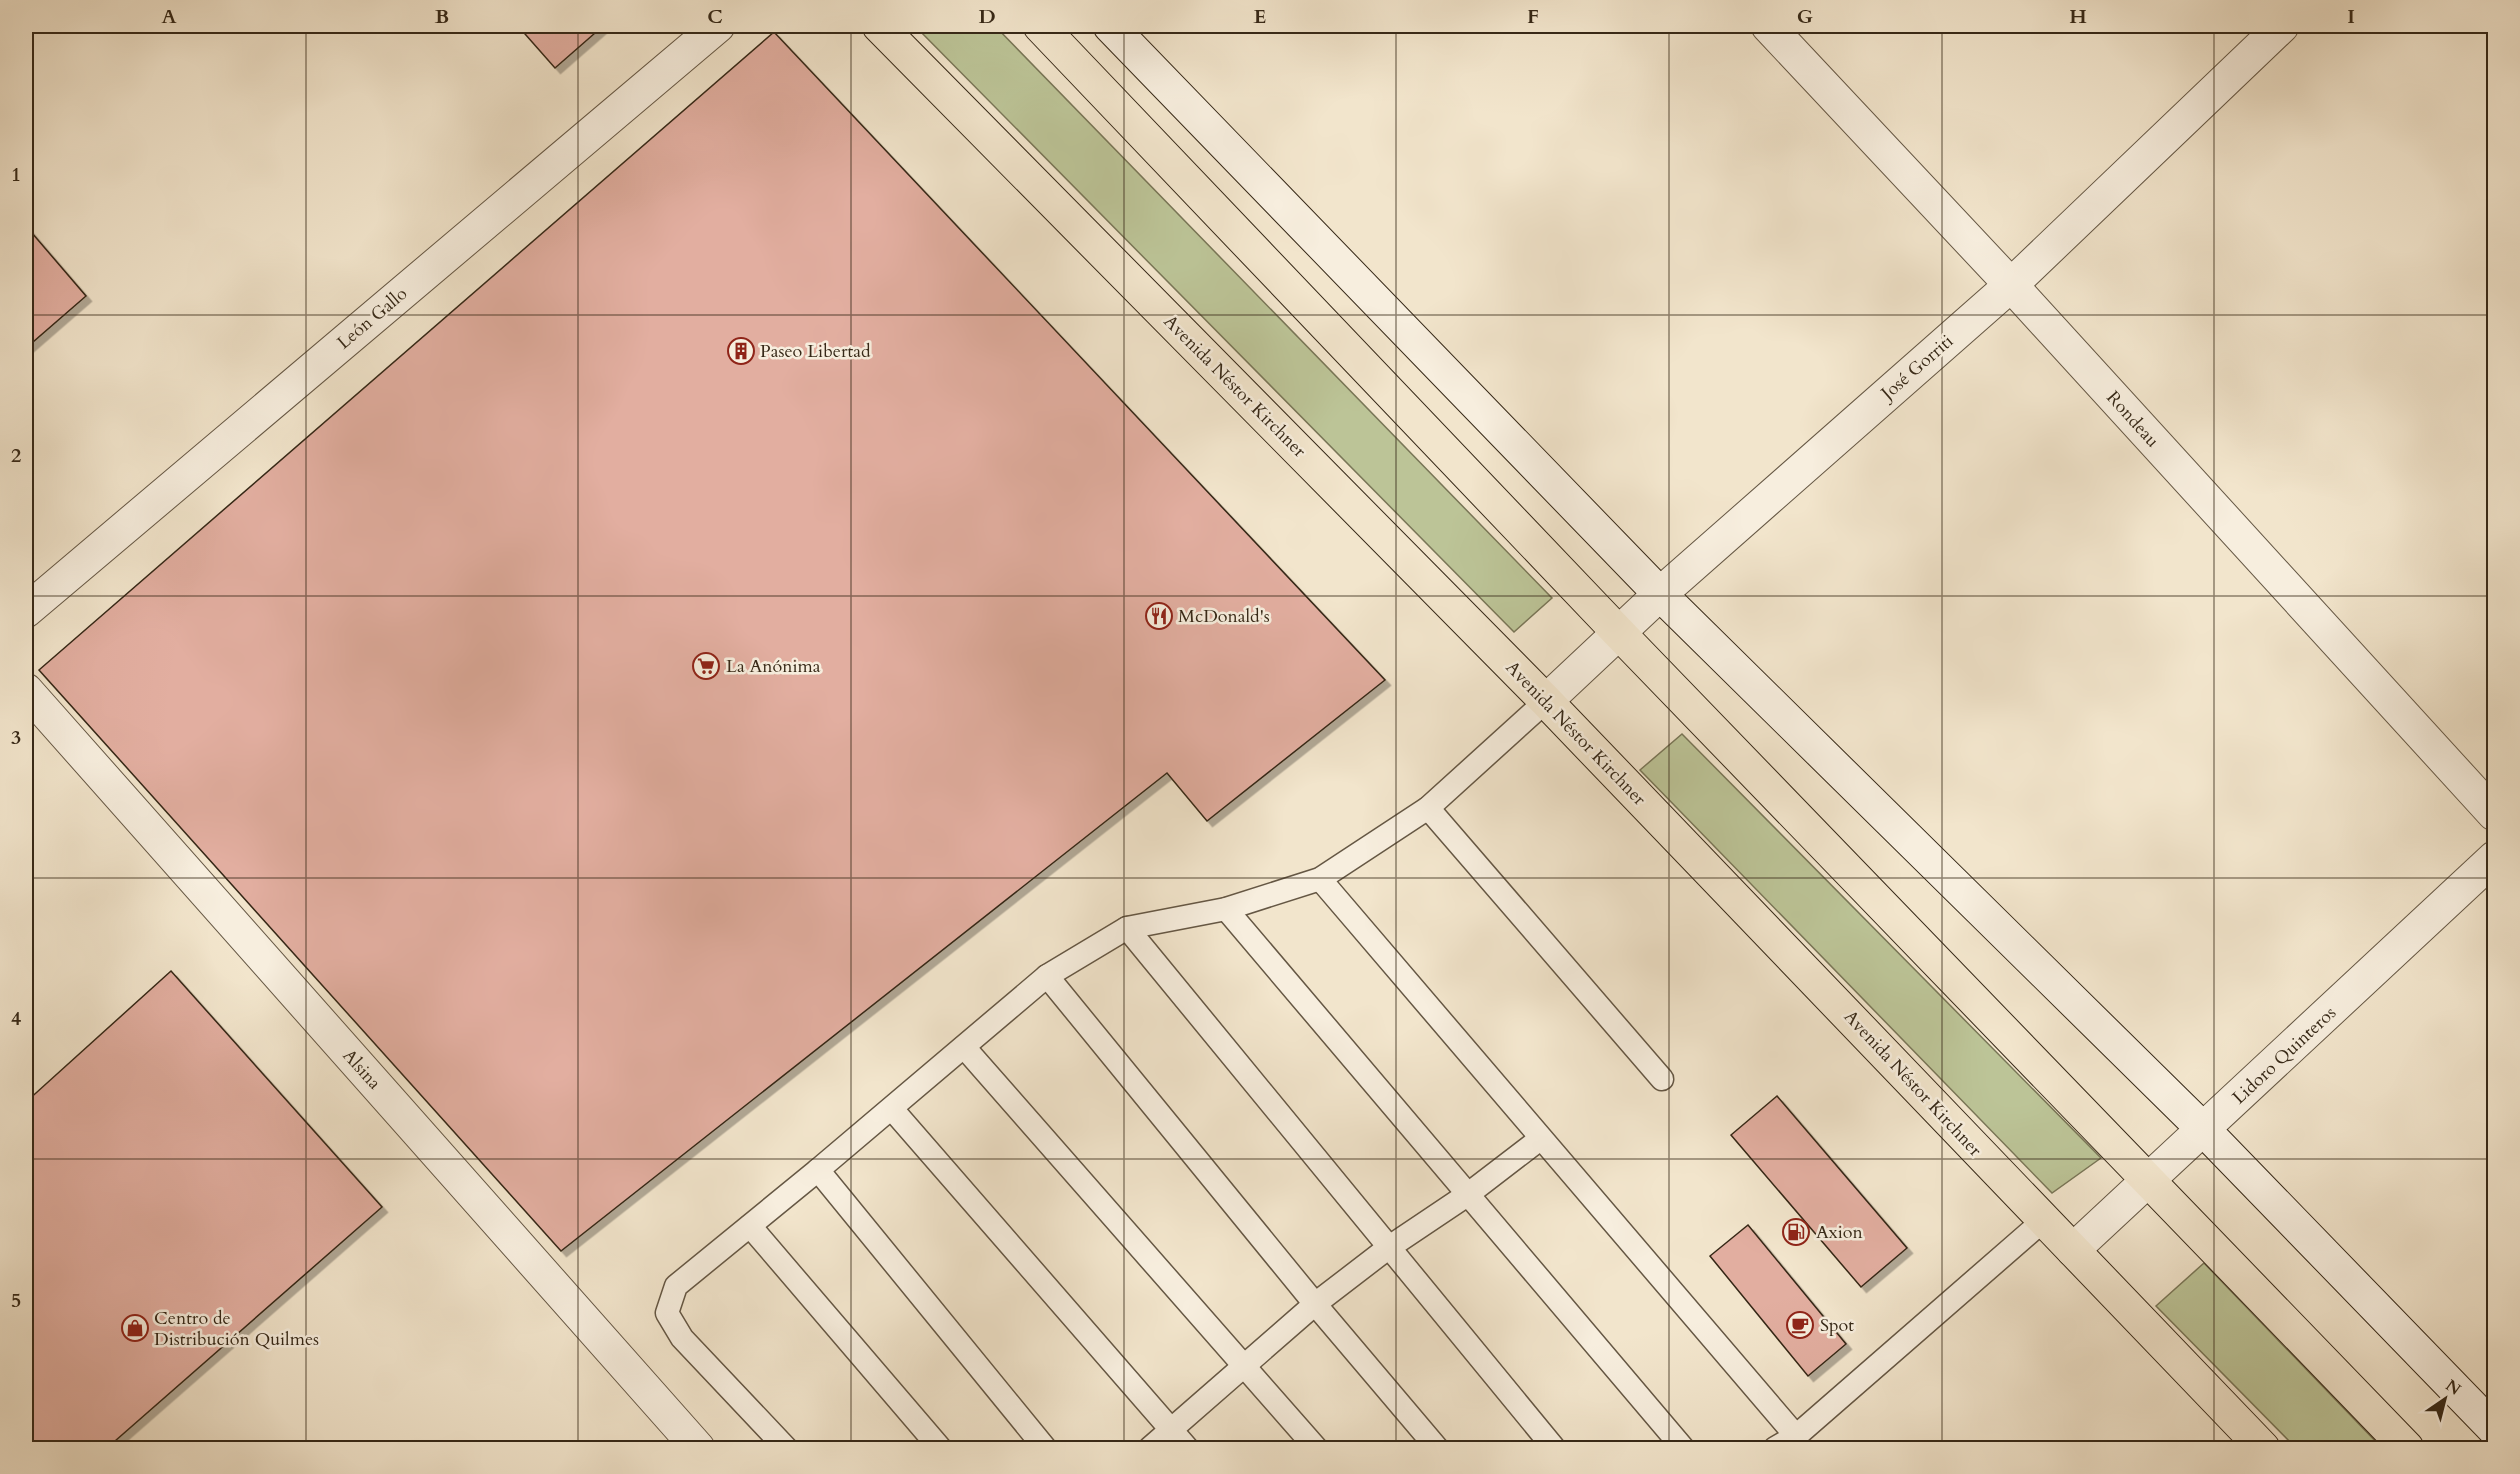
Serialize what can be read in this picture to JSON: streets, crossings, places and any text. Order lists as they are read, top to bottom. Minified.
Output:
{"streets":{"main road":["Avenida Néstor Kirchner"],"street":["León Gallo","José Gorriti","Rondeau","Lidoro Quinteros","Alsina"]},"crossings":[["José Gorriti","Avenida Néstor Kirchner"],["José Gorriti","Rondeau"],["Avenida Néstor Kirchner","Lidoro Quinteros"]],"places":{"building":["Paseo Libertad"],"restaurant":["McDonald's"],"supermarket":["La Anónima"],"fuel station":["Axion"],"cafe":["Spot"],"shop":["Centro de Distribución Quilmes"]},"north":"top right","grid":{"columns":["A","B","C","D","E","F","G","H","I"],"rows":["1","2","3","4","5"]}}
